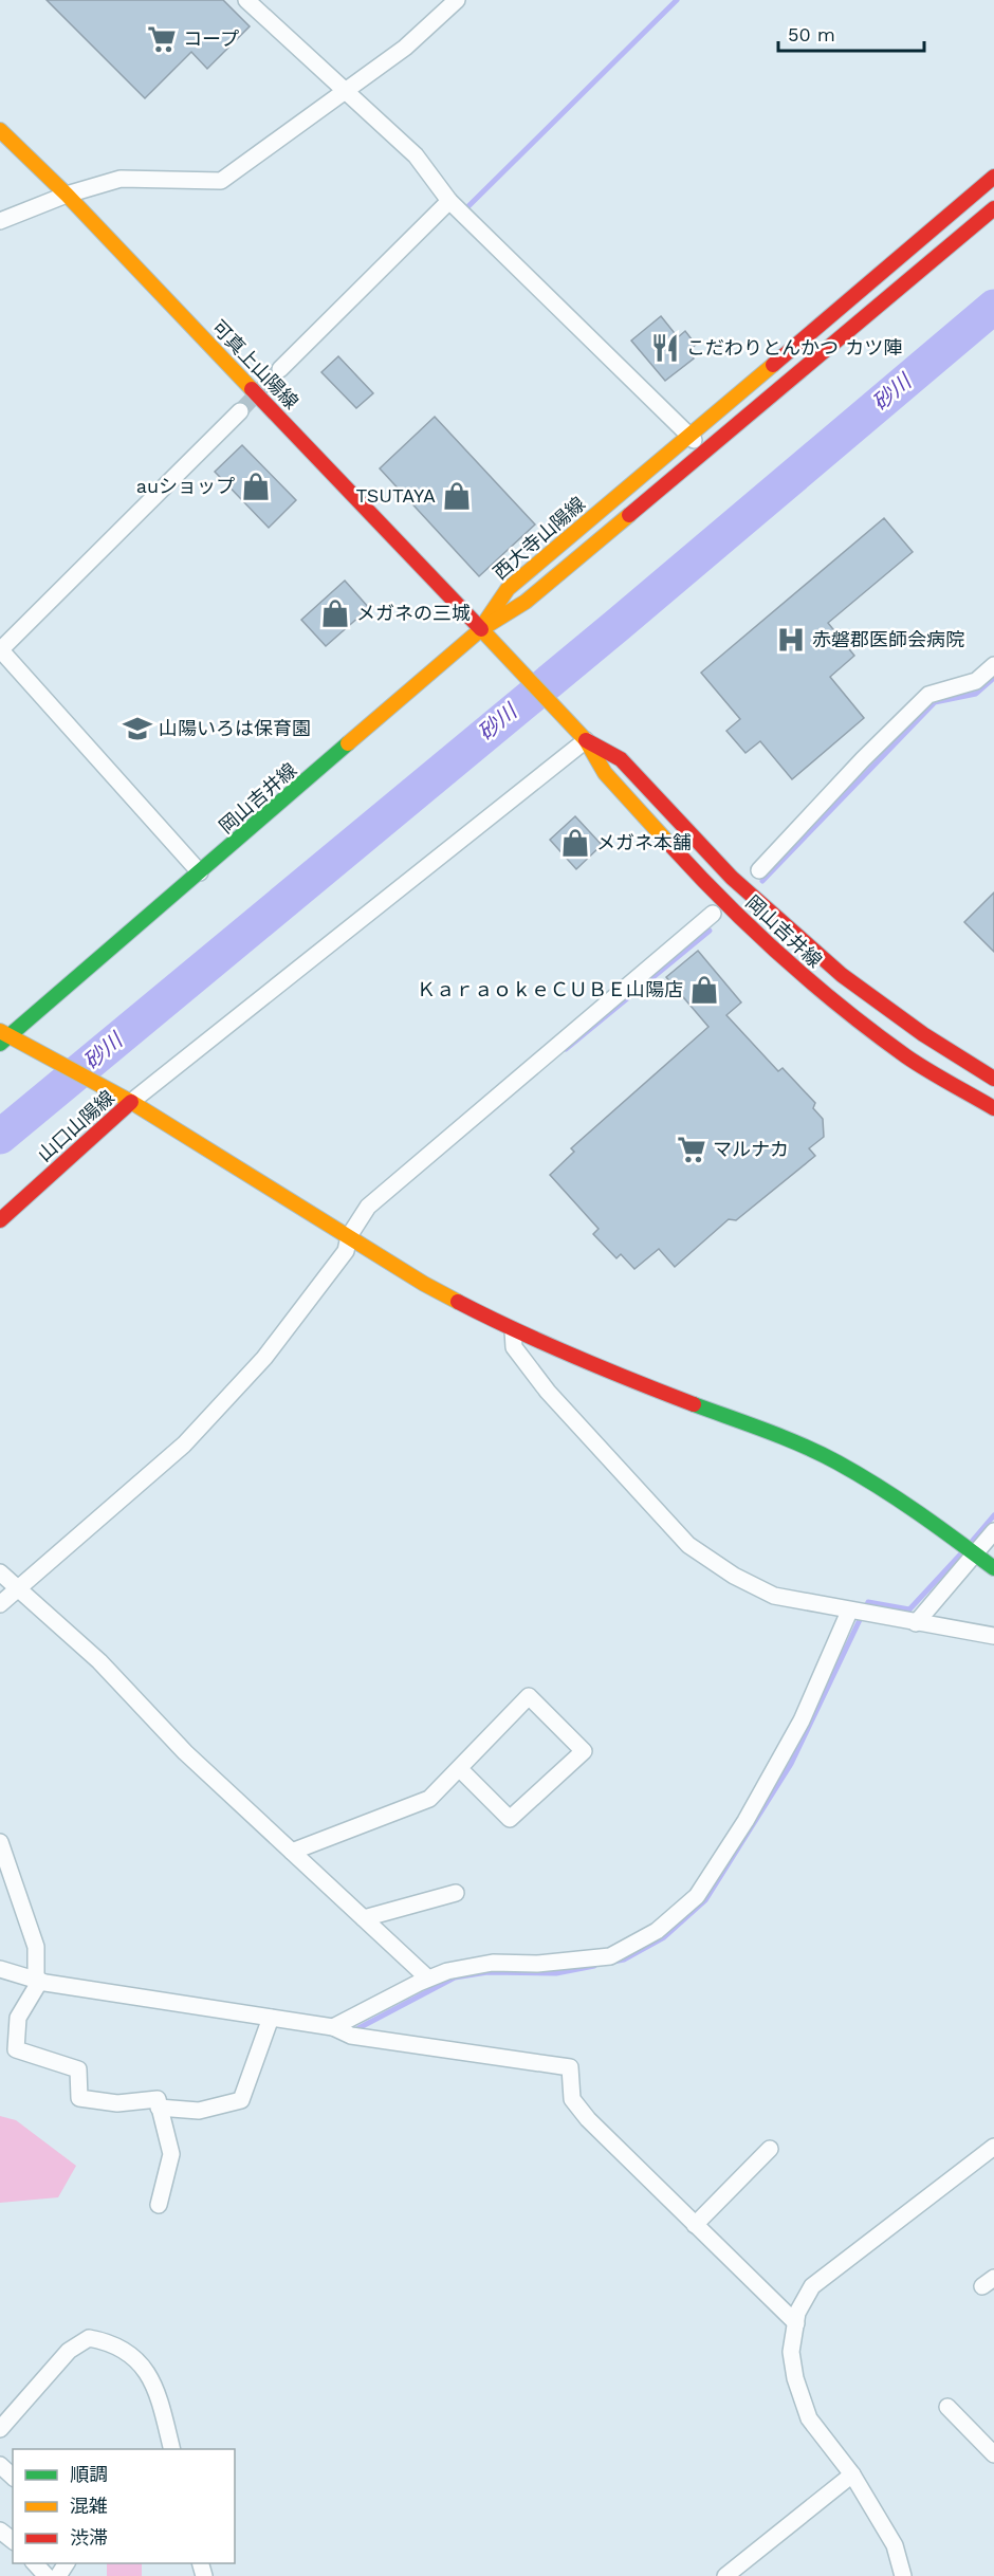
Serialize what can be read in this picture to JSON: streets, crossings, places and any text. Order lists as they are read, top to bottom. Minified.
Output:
{"streets":{"main road":["可真上山陽線","西大寺山陽線","岡山吉井線","山口山陽線"]},"crossings":[["可真上山陽線","西大寺山陽線"],["可真上山陽線","岡山吉井線"],["西大寺山陽線","岡山吉井線"],["岡山吉井線","山口山陽線"]],"water":["砂川"],"places":{"supermarket":["コープ","マルナカ"],"restaurant":["こだわりとんかつ カツ陣"],"shop":["auショップ","TSUTAYA","メガネの三城","メガネ本舗","ＫａｒａｏｋｅＣＵＢＥ山陽店"],"hospital":["赤磐郡医師会病院"],"school or university":["山陽いろは保育園"]},"legend":["順調","混雑","渋滞"],"scale_bar":"50 m"}
